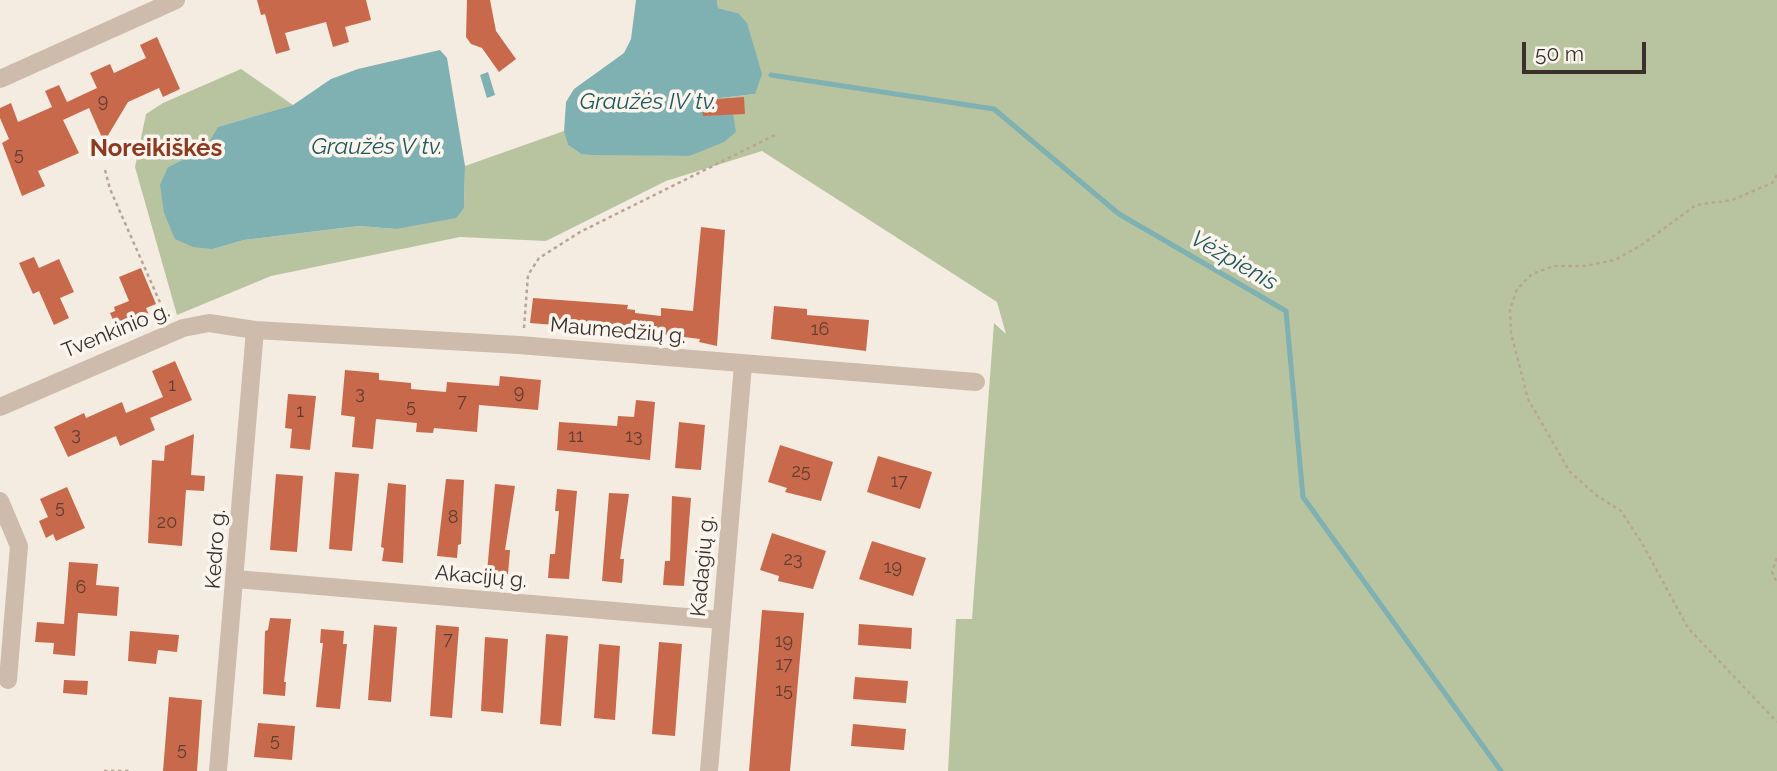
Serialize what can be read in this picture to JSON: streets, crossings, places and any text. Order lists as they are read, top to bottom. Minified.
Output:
{"streets":{"street":["Tvenkinio g.","Maumedžių g.","Kedro g.","Kadagių g.","Akacijų g."]},"crossings":[["Tvenkinio g.","Maumedžių g."],["Tvenkinio g.","Kedro g."],["Maumedžių g.","Kedro g."],["Maumedžių g.","Kadagių g."],["Kedro g.","Akacijų g."],["Kadagių g.","Akacijų g."]],"districts":["Noreikiškės"],"water":["Graužės IV tv.","Graužės V tv.","Vėžpienis"],"house_numbers":["9","5","16","1","9","3","7","5","1","3","11","13","25","17","5","8","20","23","19","6","7","19","17","15","5","5"],"scale_bar":"50 m"}
